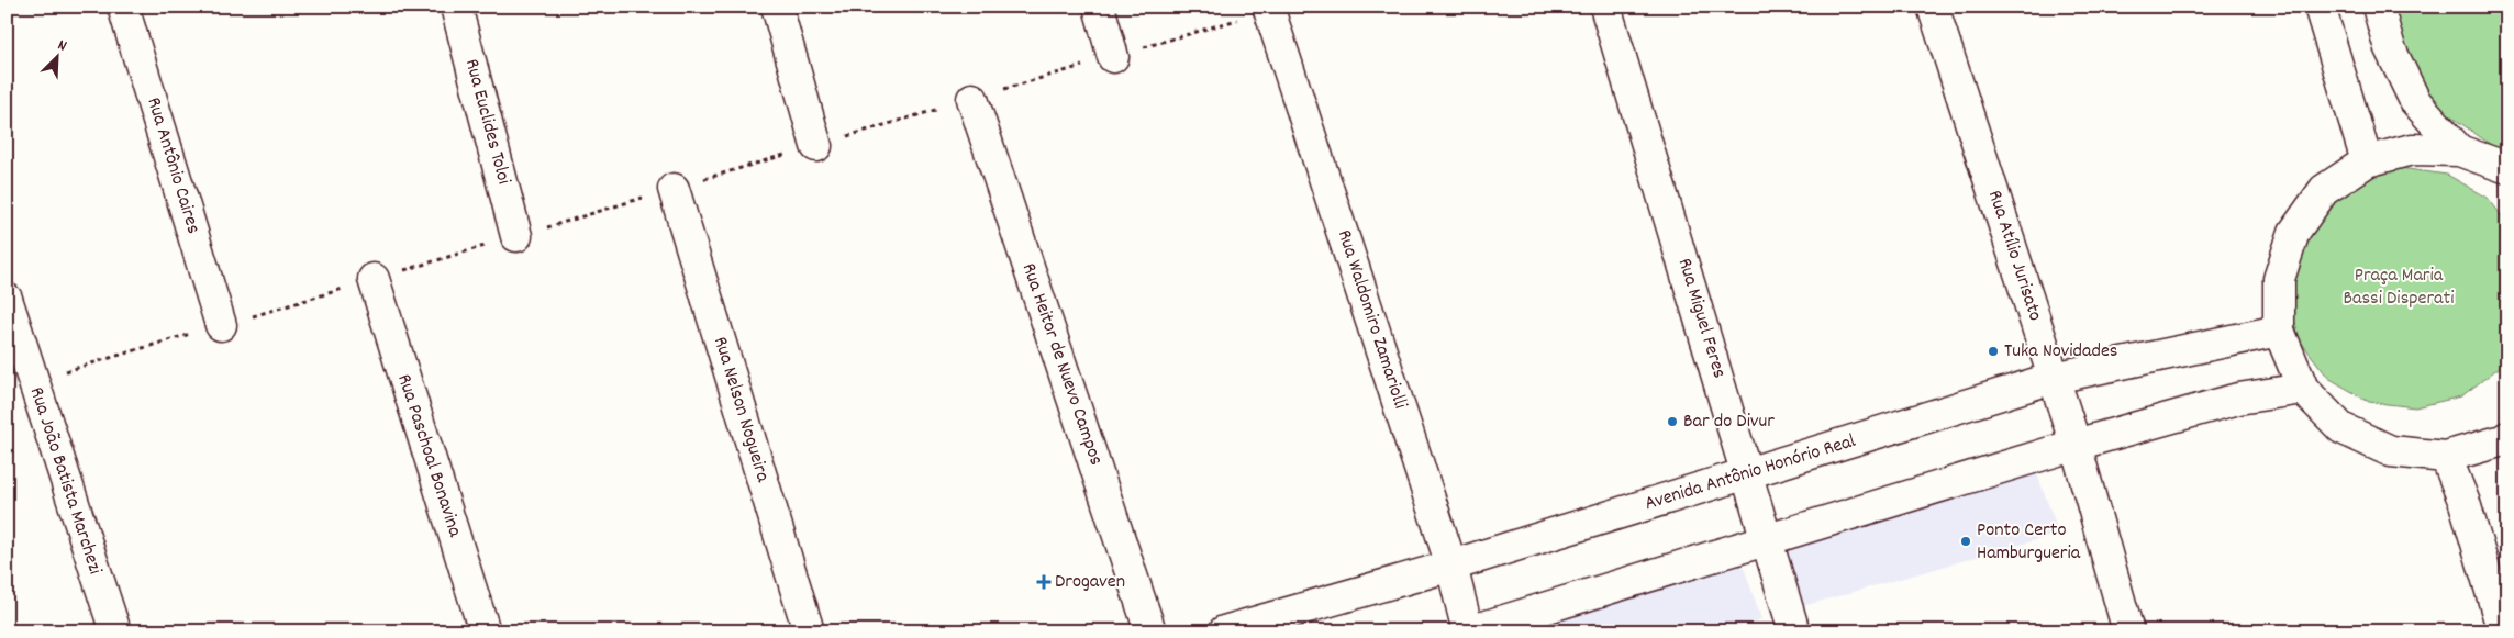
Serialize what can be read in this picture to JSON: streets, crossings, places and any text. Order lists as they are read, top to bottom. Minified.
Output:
{"streets":{"street":["Rua Euclides Toloi","Rua Antônio Caires","Rua Atílio Jurisato","Rua Miguel Feres","Rua Waldomiro Zamariolli","Rua Heitor de Nuevo Campos","Rua Nelson Nogueira","Rua Paschoal Bonavina","Avenida Antônio Honório Real","Rua João Batista Marchezi"]},"crossings":[["Rua Atílio Jurisato","Avenida Antônio Honório Real"],["Rua Miguel Feres","Avenida Antônio Honório Real"],["Rua Waldomiro Zamariolli","Avenida Antônio Honório Real"]],"parks":["Praça Maria Bassi Disperati"],"places":{"other":["Tuka Novidades","Bar do Divur","Ponto Certo Hamburgueria"],"health":["Drogaven"]},"north":"top right"}
